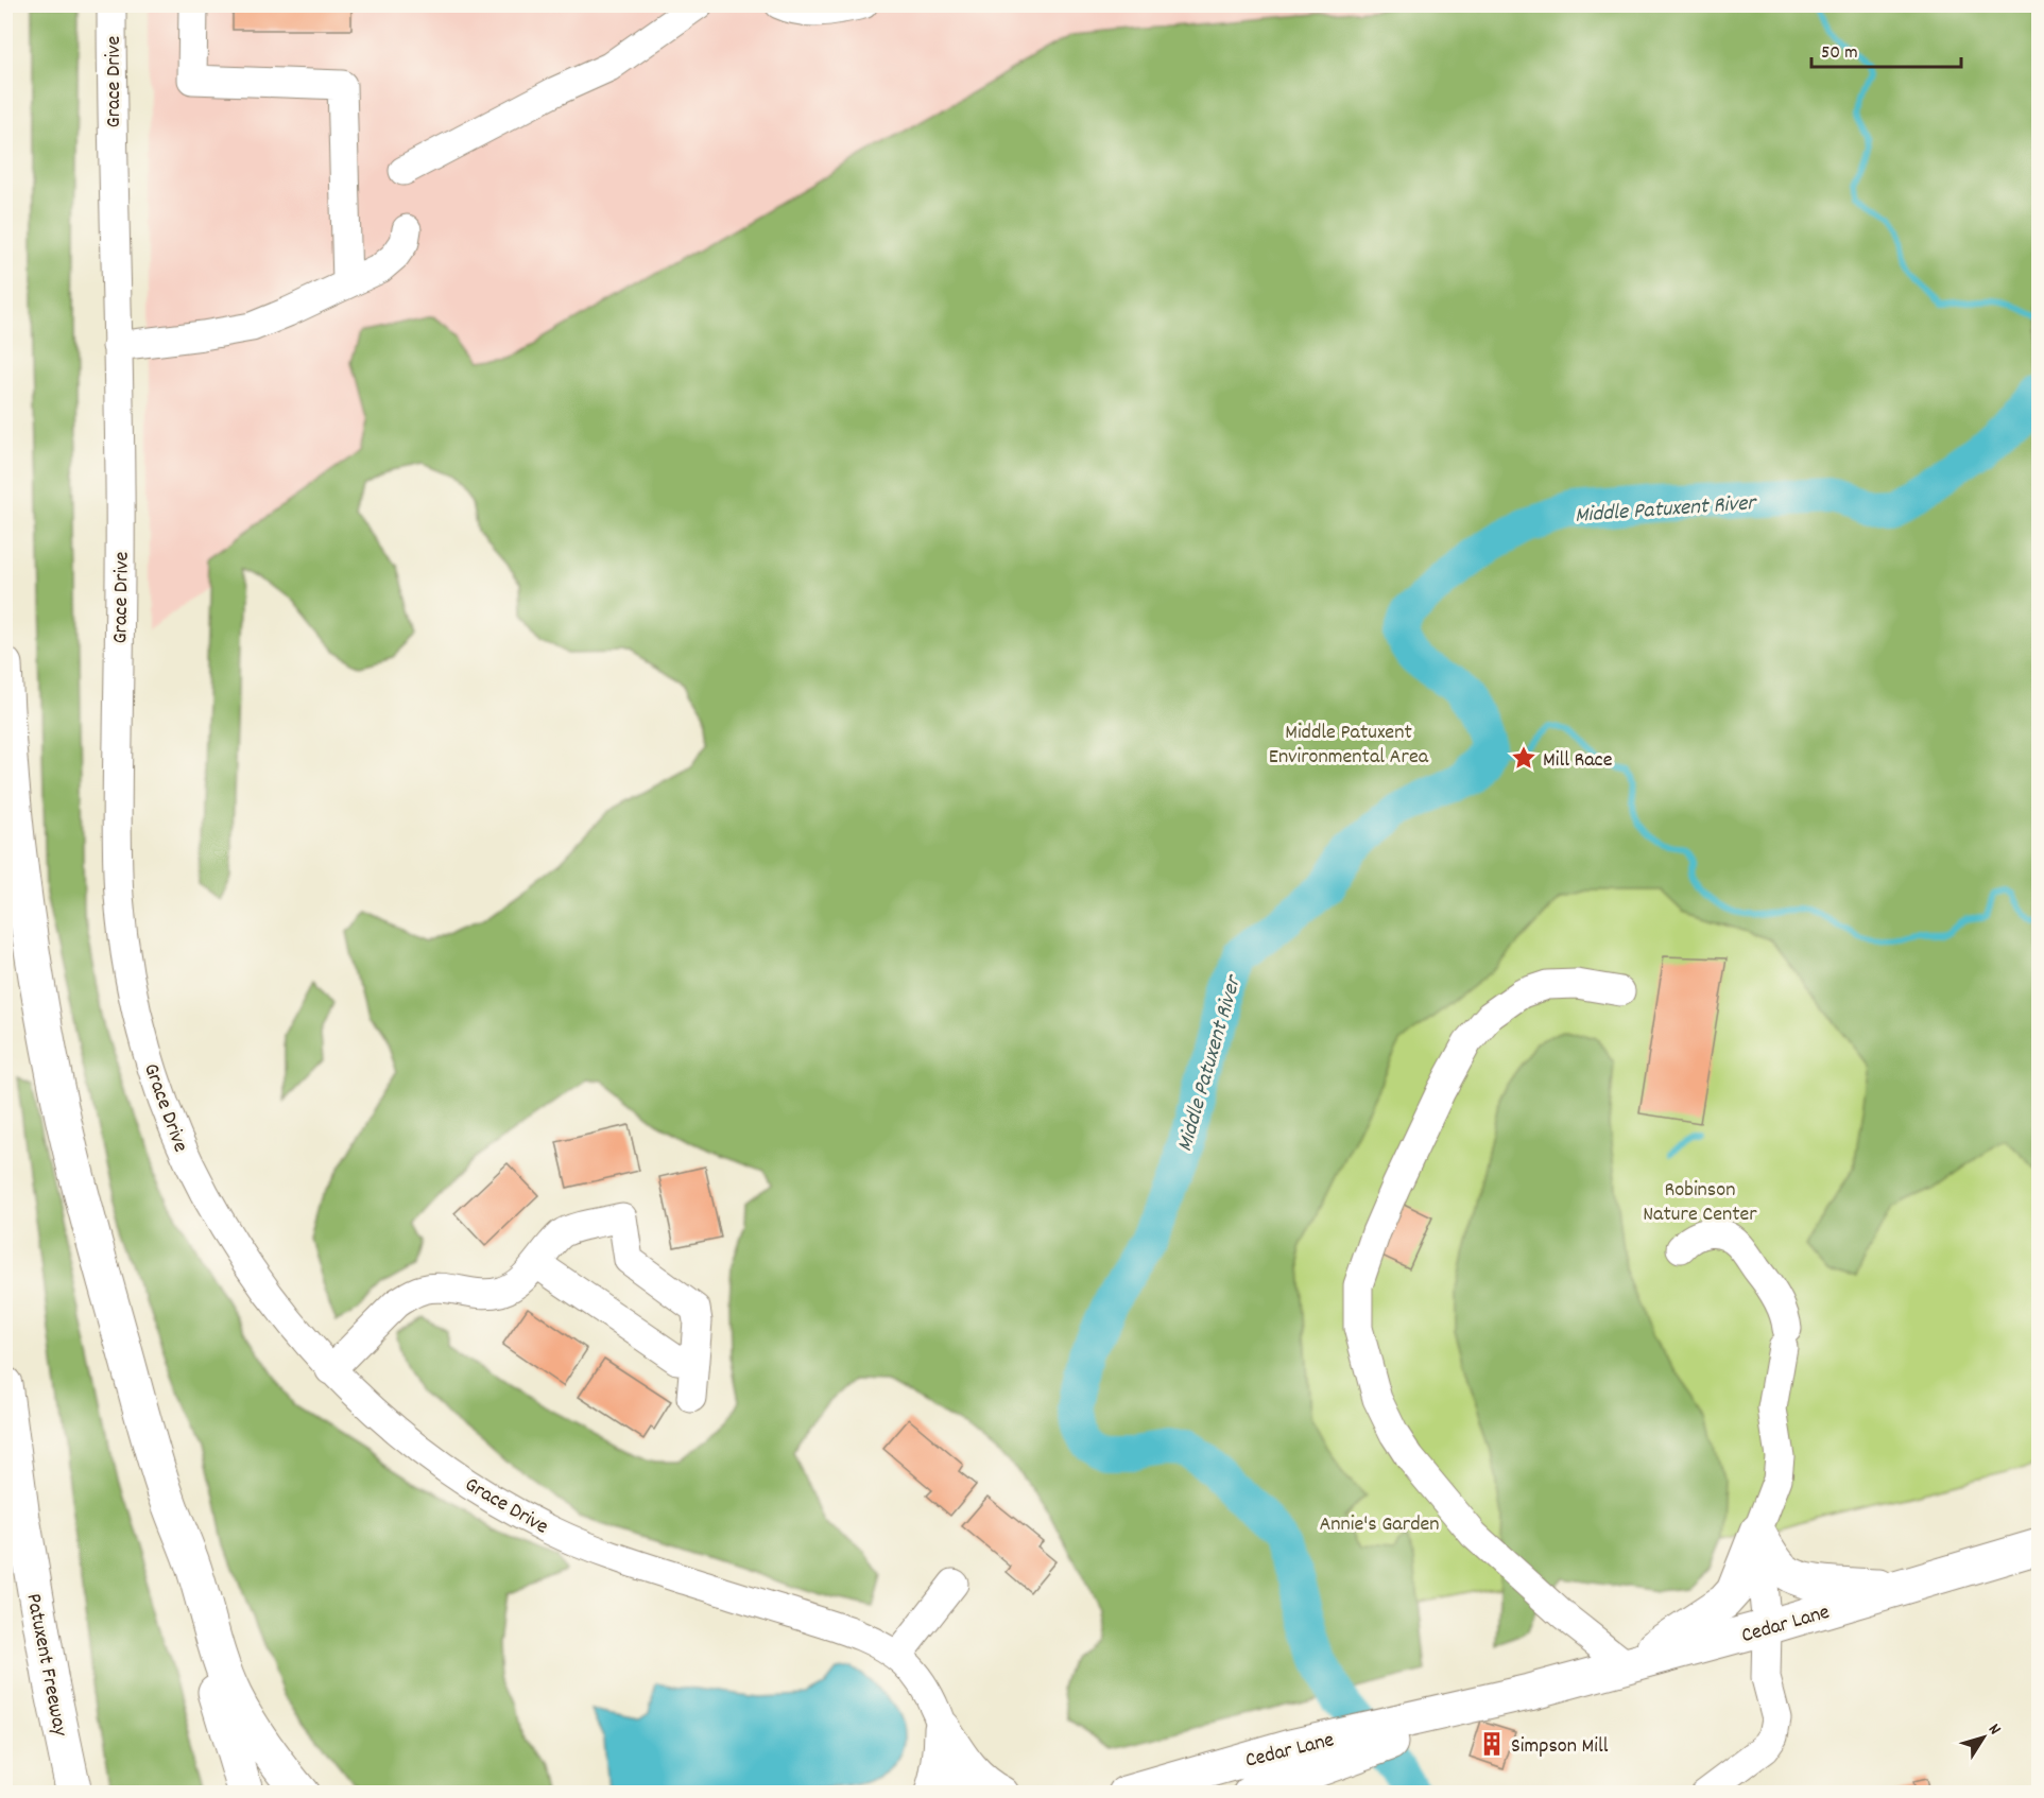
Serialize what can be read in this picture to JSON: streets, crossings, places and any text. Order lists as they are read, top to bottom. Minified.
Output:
{"streets":{"main road":["Cedar Lane","Patuxent Freeway"],"street":["Grace Drive"]},"water":["Middle Patuxent River"],"parks":["Middle Patuxent Environmental Area","Robinson Nature Center","Annie's Garden"],"places":{"place":["Mill Race"],"building":["Simpson Mill"]},"scale_bar":"50 m","north":"top right"}
